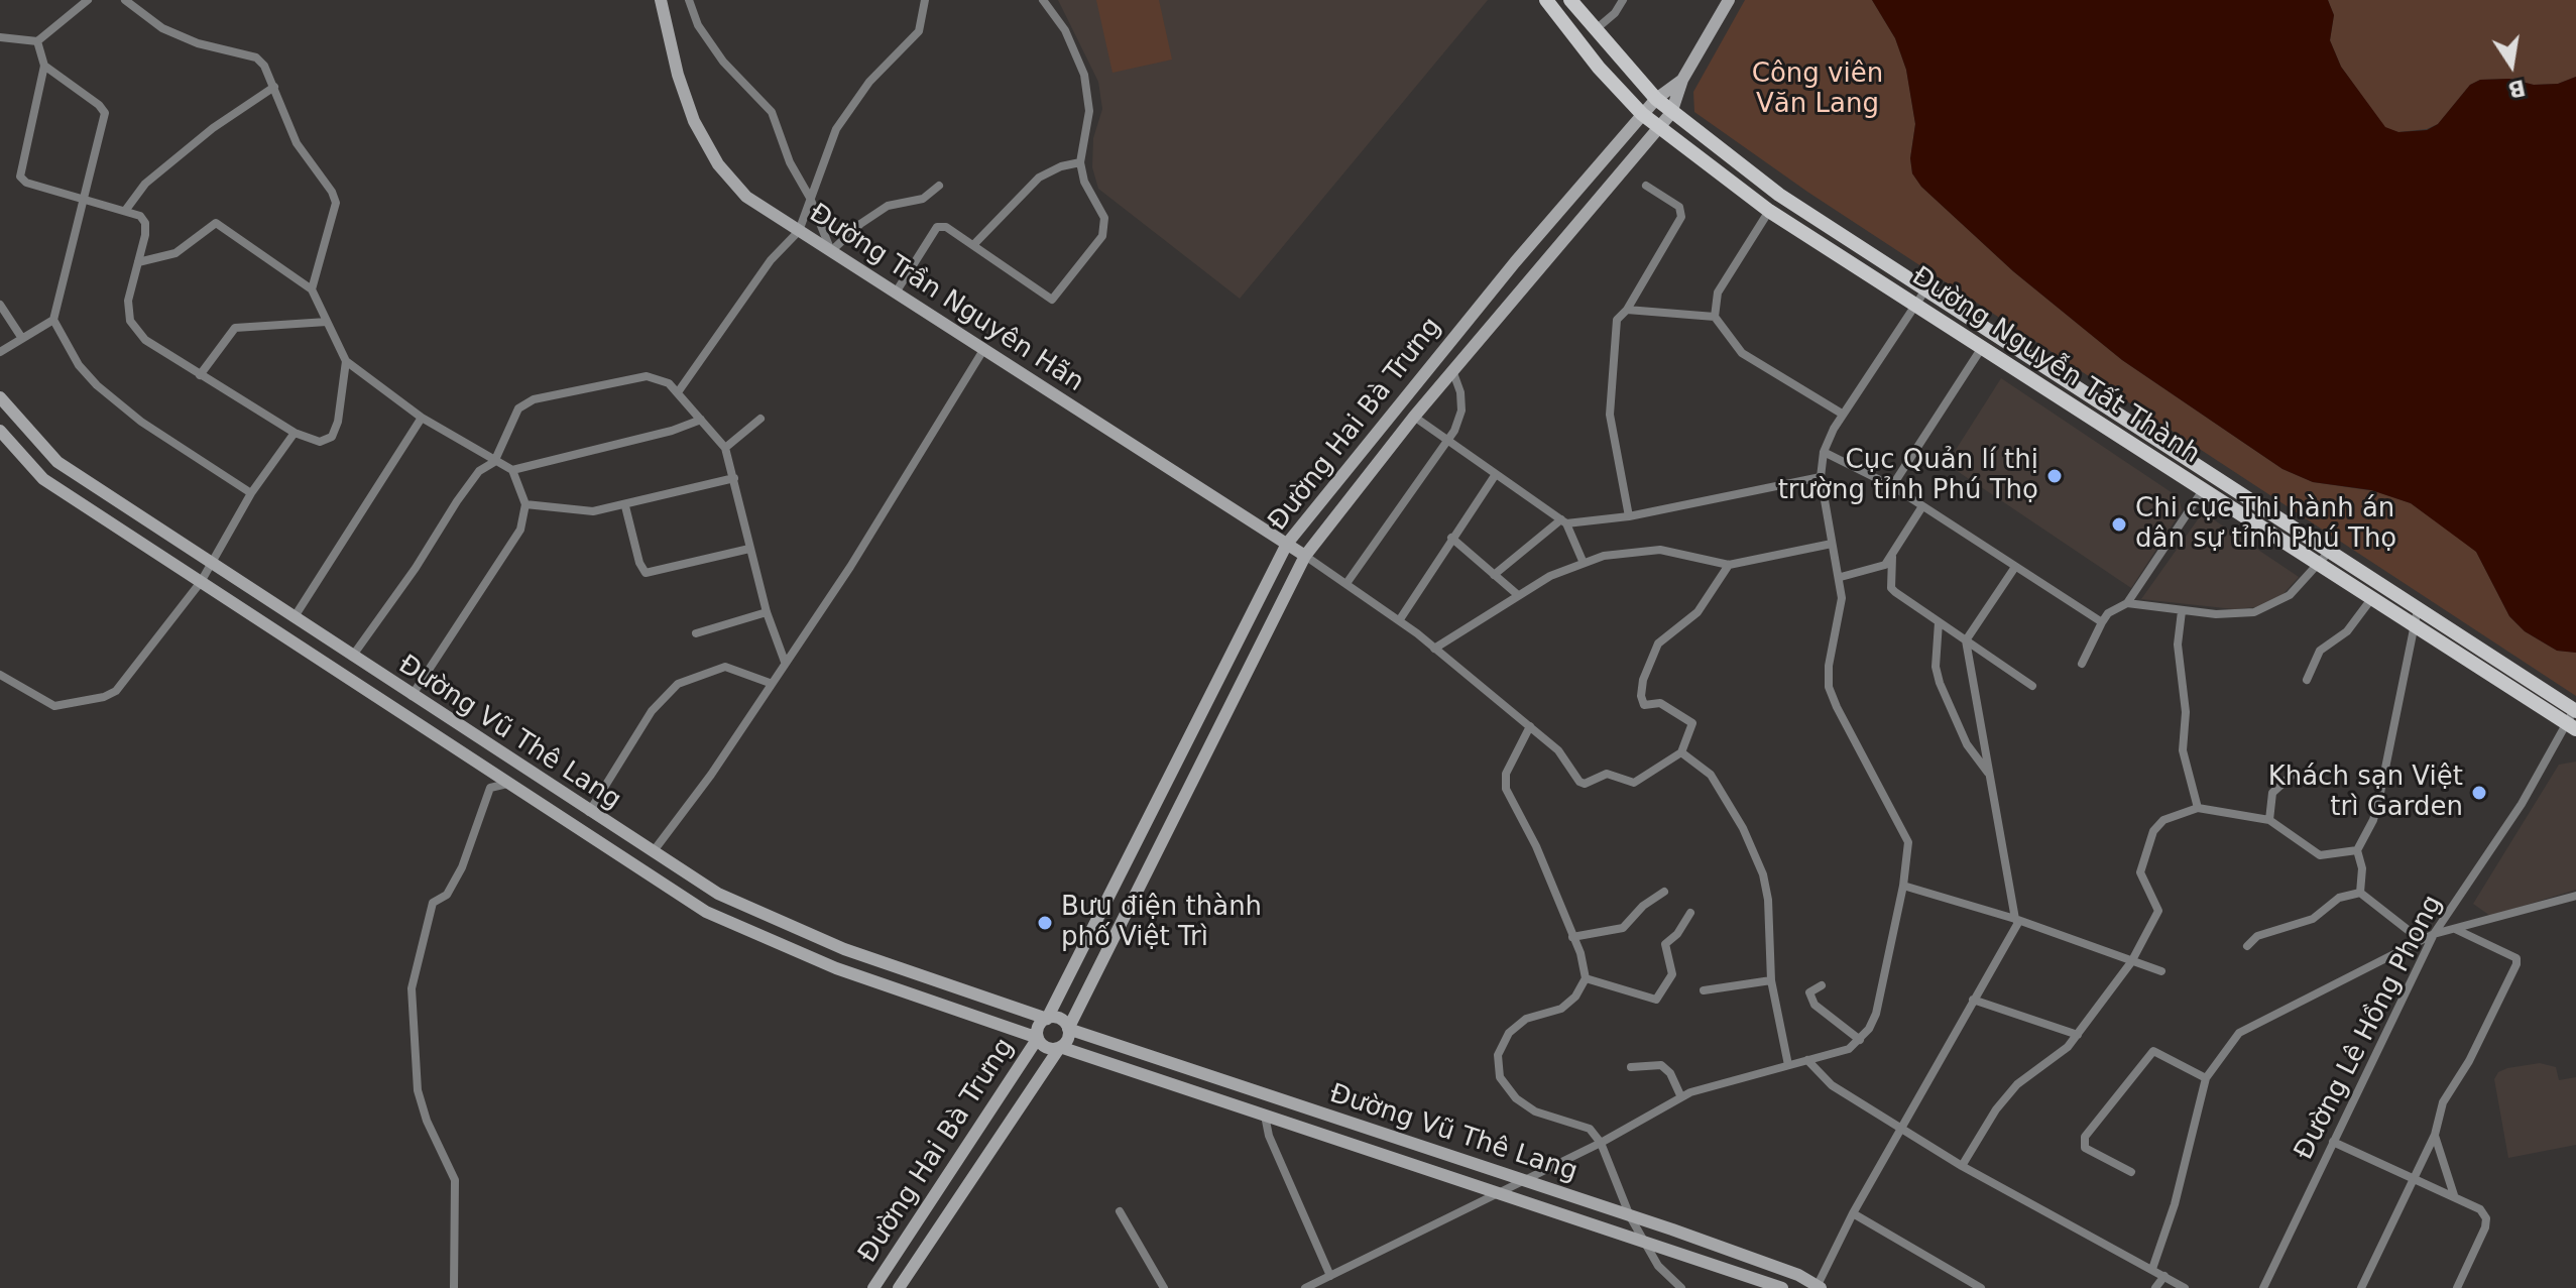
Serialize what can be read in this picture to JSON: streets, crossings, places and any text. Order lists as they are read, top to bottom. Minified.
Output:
{"streets":{"main road":["Đường Nguyễn Tất Thành"],"street":["Đường Trần Nguyên Hãn","Đường Hai Bà Trưng","Đường Vũ Thê Lang","Đường Lê Hồng Phong"]},"crossings":[["Đường Trần Nguyên Hãn","Đường Hai Bà Trưng"],["Đường Nguyễn Tất Thành","Đường Hai Bà Trưng"],["Đường Nguyễn Tất Thành","Đường Lê Hồng Phong"],["Đường Hai Bà Trưng","Đường Vũ Thê Lang"]],"parks":["Công viên Văn Lang"],"places":["Cục Quản lí thị trường tỉnh Phú Thọ","Chi cục Thi hành án dân sự tỉnh Phú Thọ","Khách sạn Việt trì Garden","Bưu điện thành phố Việt Trì"],"north":"bottom"}
